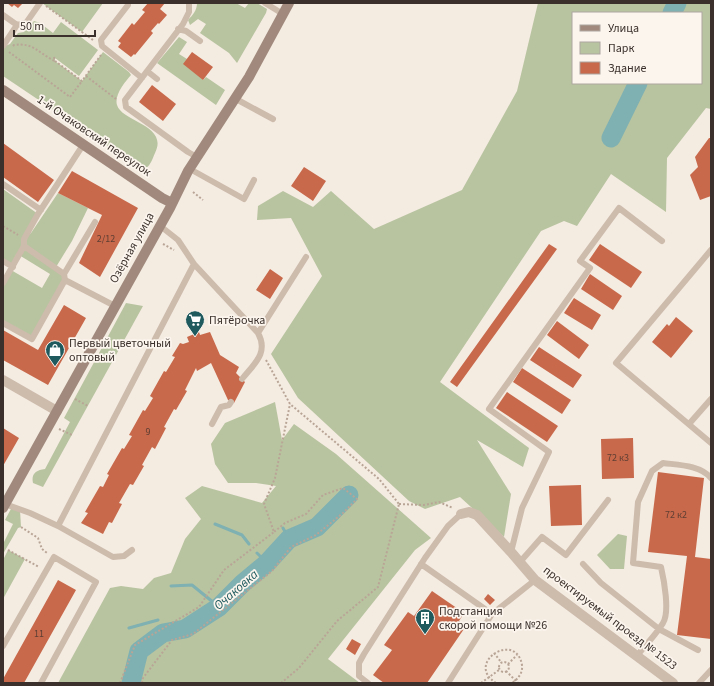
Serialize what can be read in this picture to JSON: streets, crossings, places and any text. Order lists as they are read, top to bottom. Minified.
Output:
{"streets":{"street":["1-й Очаковский переулок","Озёрная улица","проектируемый проезд № 1523"]},"crossings":[["1-й Очаковский переулок","Озёрная улица"]],"water":["Очаковка"],"places":{"supermarket":["Пятёрочка"],"shop":["Первый цветочный оптовый"],"building":["Подстанция скорой помощи №26"]},"house_numbers":["2/12","9","72 к3","72 к2","11"],"legend":["Улица","Парк","Здание"],"scale_bar":"50 m"}
